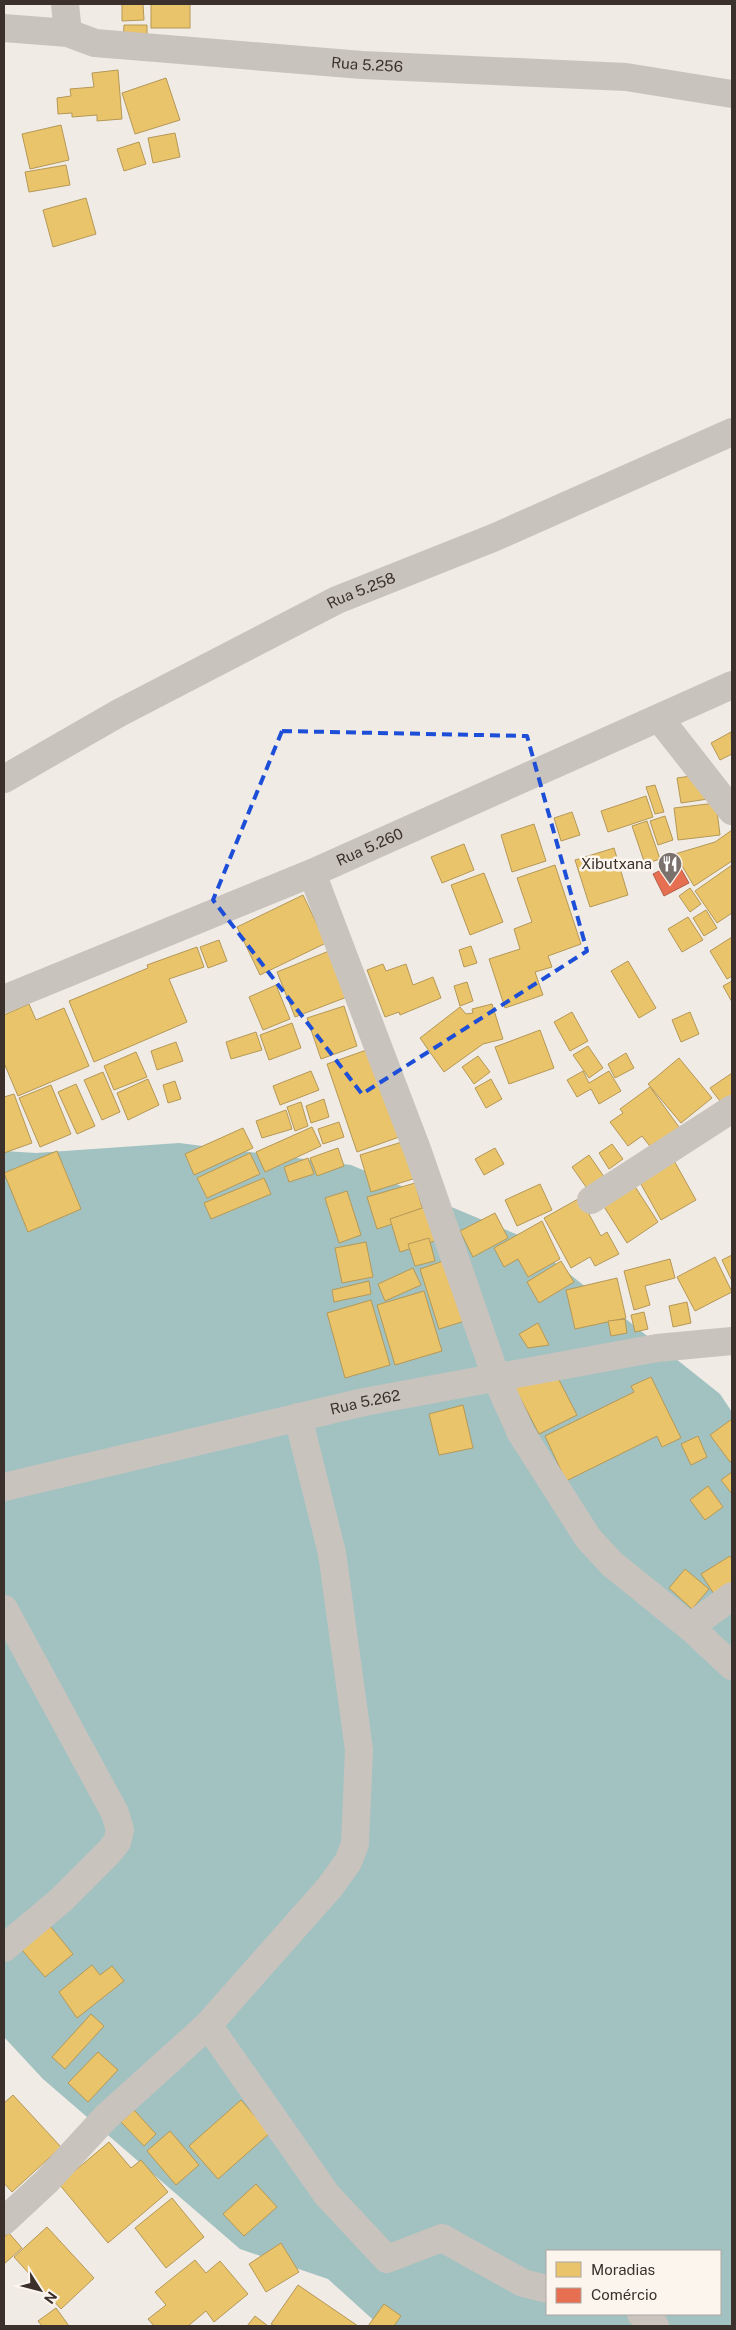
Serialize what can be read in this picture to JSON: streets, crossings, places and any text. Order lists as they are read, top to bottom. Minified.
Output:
{"streets":{"street":["Rua 5.256","Rua 5.258","Rua 5.260","Rua 5.262"]},"places":{"restaurant":["Xibutxana"]},"legend":["Moradias","Comércio"],"north":"bottom right"}
